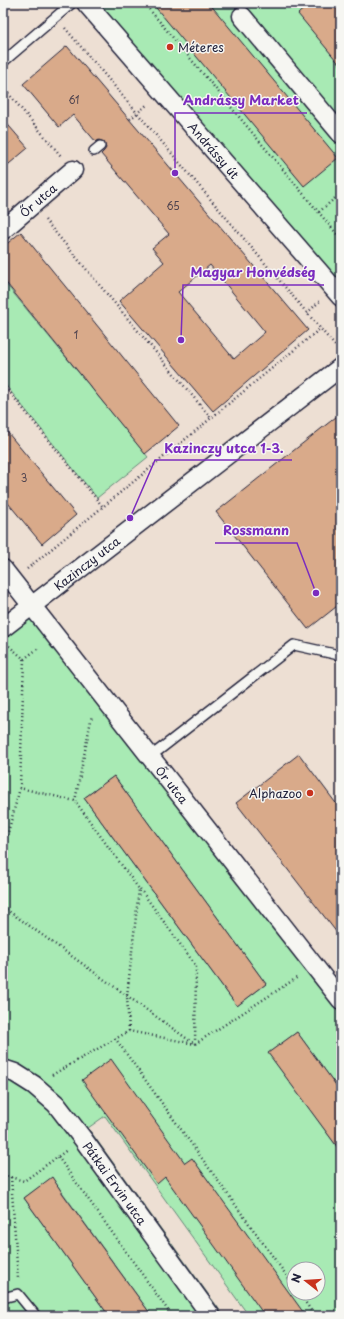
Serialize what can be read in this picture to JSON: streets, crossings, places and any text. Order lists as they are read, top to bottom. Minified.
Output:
{"streets":{"street":["Andrássy út","Őr utca","Kazinczy utca","Pátkai Ervin utca"]},"crossings":[["Őr utca","Kazinczy utca"]],"places":["Méteres","Andrássy Market","Magyar Honvédség","Kazinczy utca 1-3.","Rossmann","Alphazoo"],"house_numbers":["61","65","1","3"],"north":"left"}
